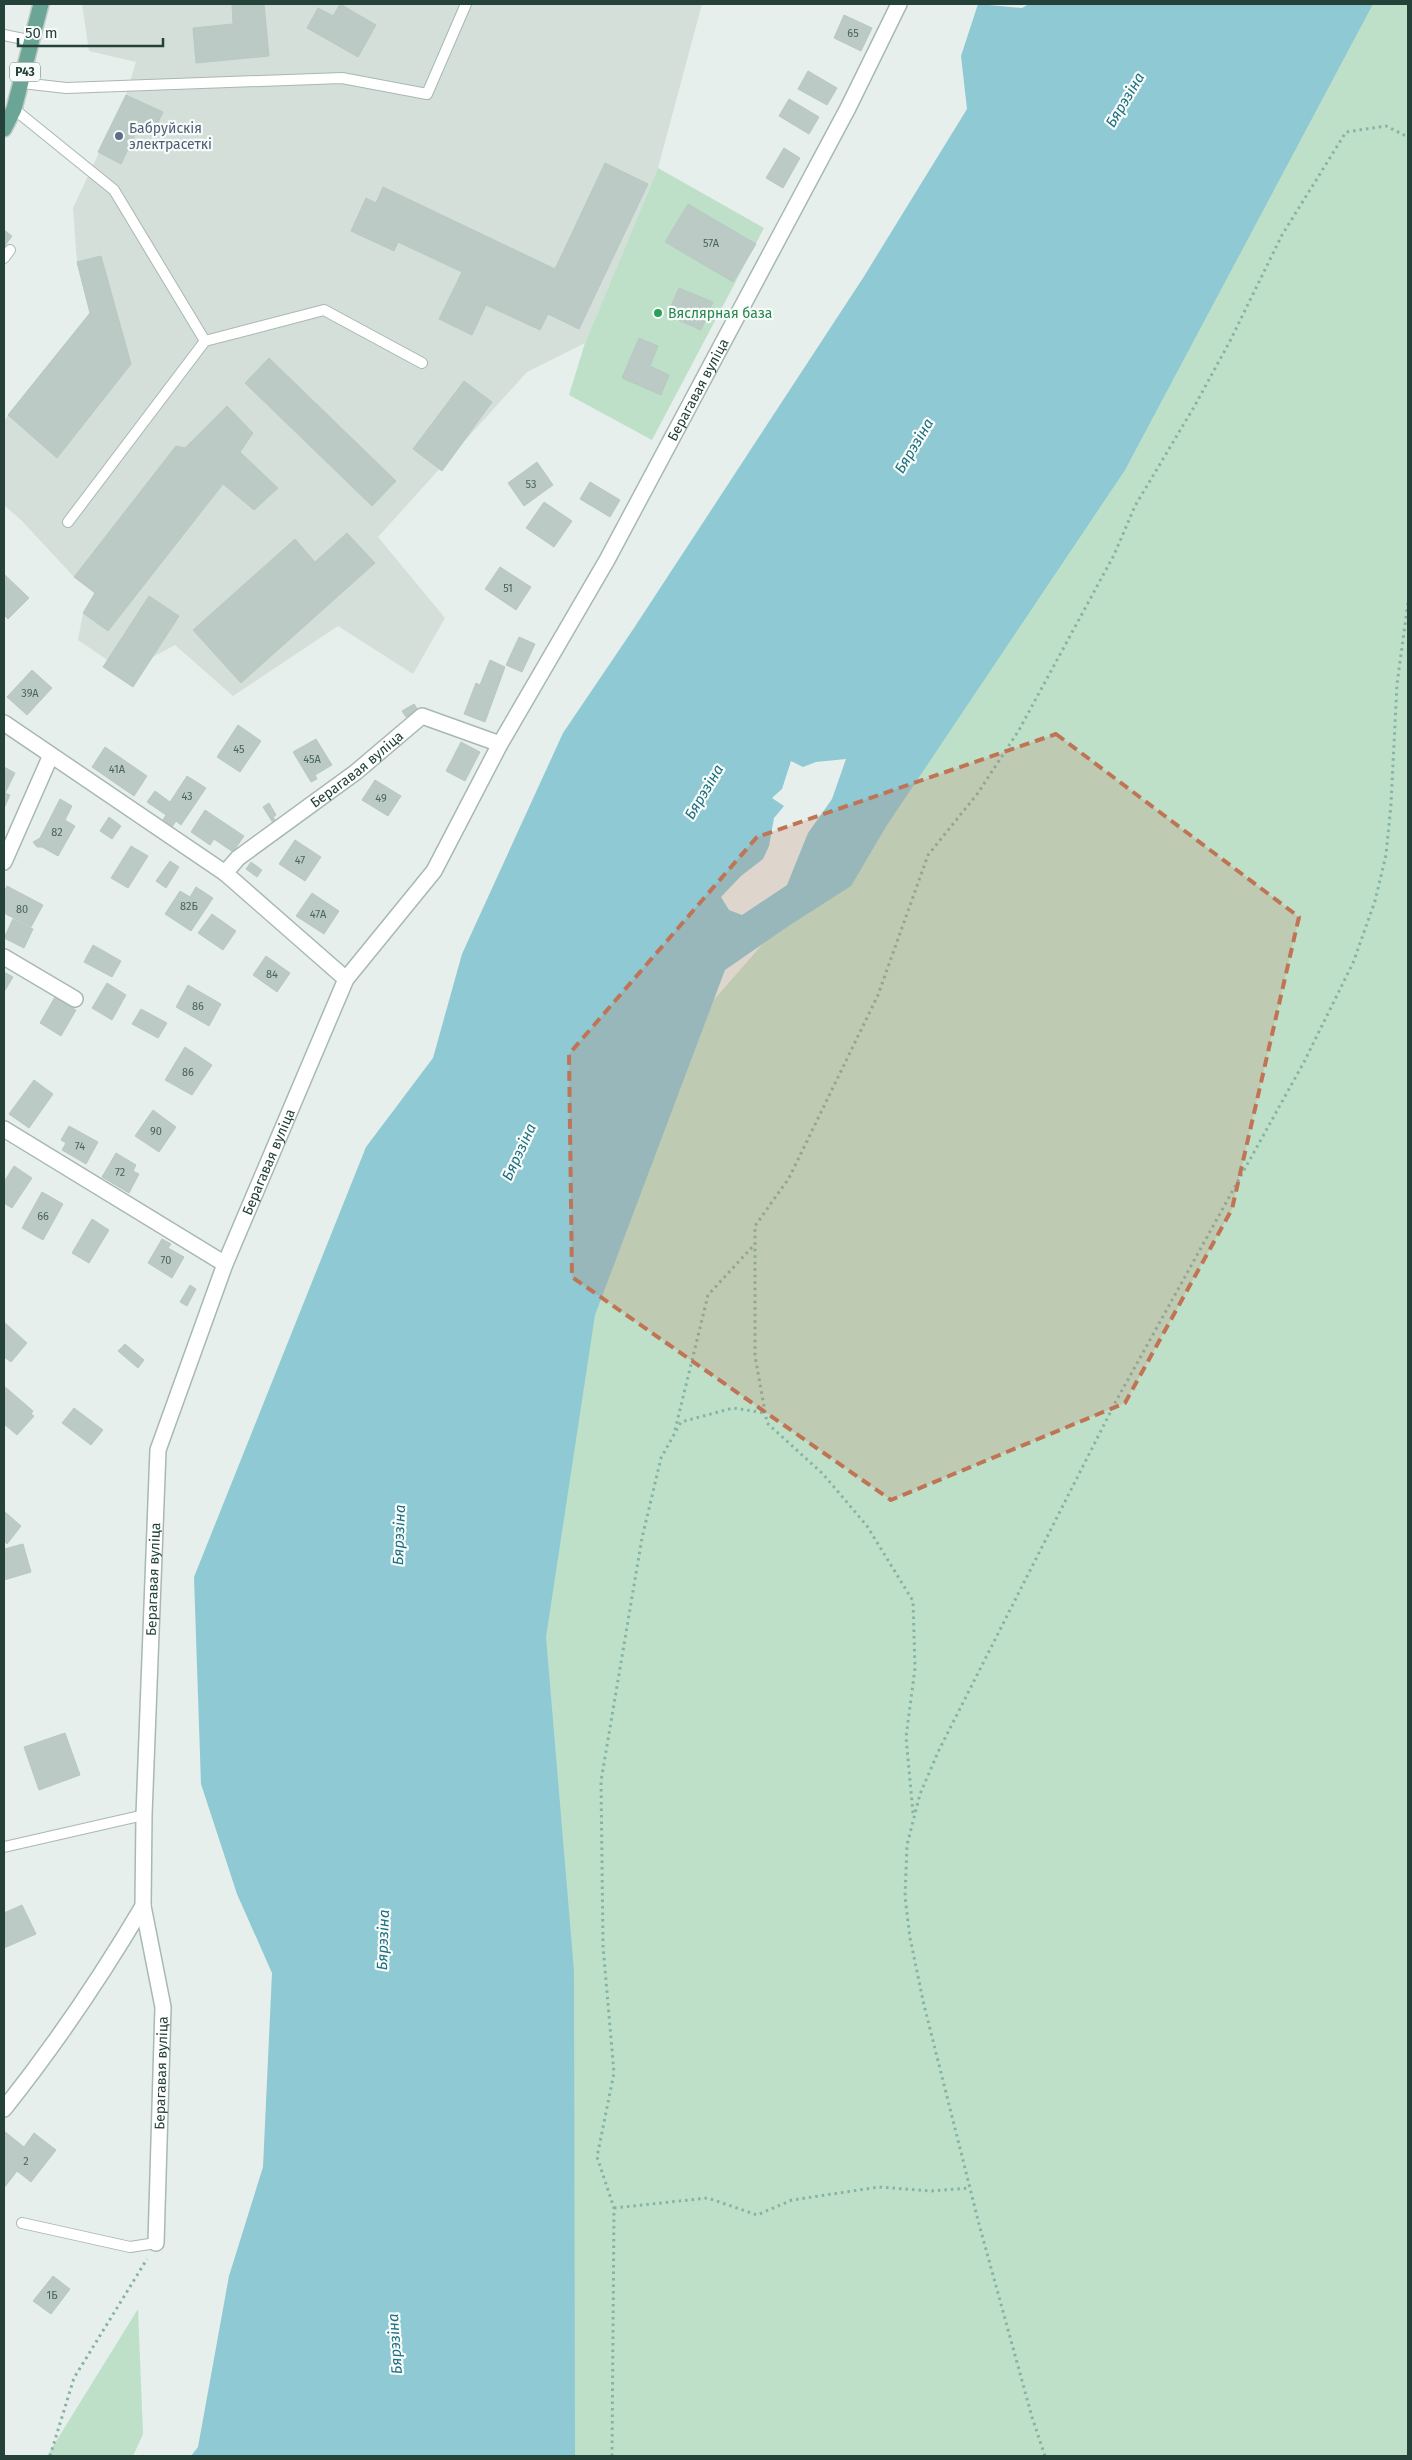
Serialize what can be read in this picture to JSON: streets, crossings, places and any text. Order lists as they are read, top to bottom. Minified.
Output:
{"streets":{"main road":["Р43"],"street":["Берагавая вуліца"]},"water":["Бярэзіна"],"places":["Бабруйскія электрасеткі","Вяслярная база"],"house_numbers":["65","57А","53","51","39А","45","45А","41А","43","49","82","47","82Б","80","47А","84","86","86","90","74","72","66","70","2","1Б"],"scale_bar":"50 m"}
